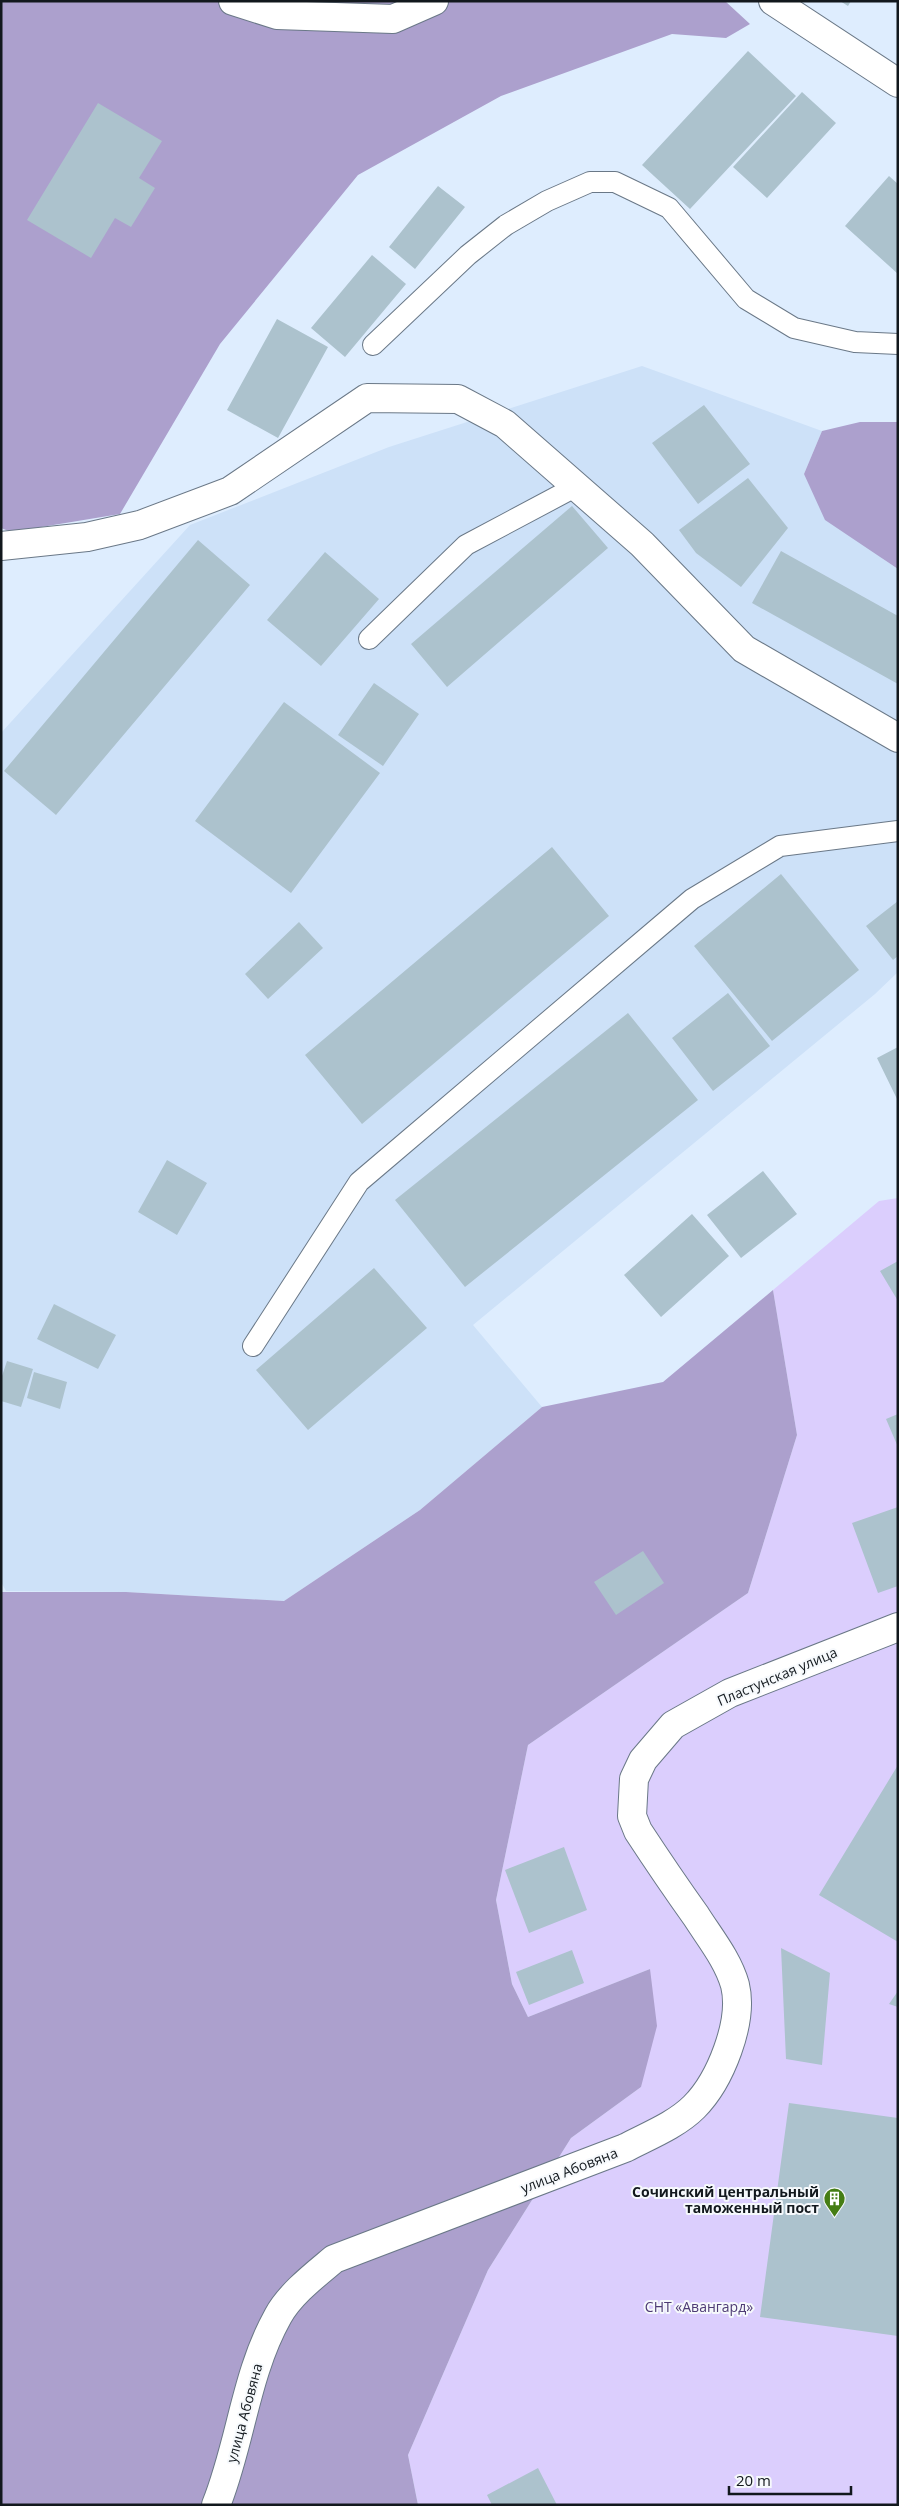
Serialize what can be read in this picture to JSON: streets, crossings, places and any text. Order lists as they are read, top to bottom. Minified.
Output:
{"streets":{"street":["Пластунская улица","улица Абовяна"]},"crossings":[["Пластунская улица","улица Абовяна"]],"parks":["СНТ «Авангард»"],"places":{"building":["Сочинский центральный таможенный пост"]},"scale_bar":"20 m"}
